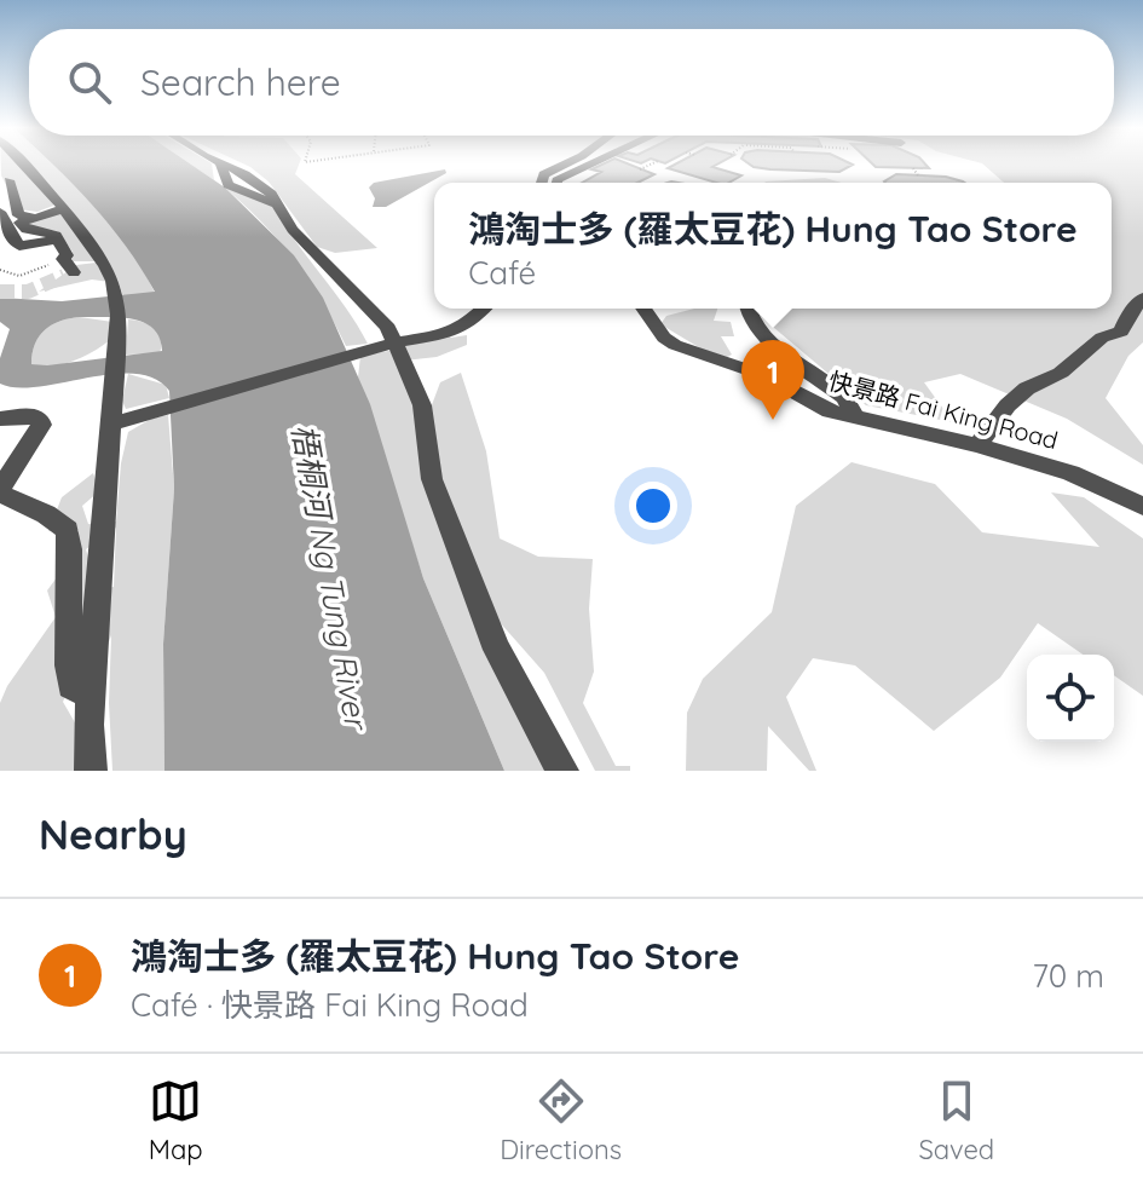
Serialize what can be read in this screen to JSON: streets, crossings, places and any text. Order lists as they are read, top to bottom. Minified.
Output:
{"streets":{"street":["快景路 Fai King Road"]},"water":["梧桐河 Ng Tung River"],"page":{"search":"Search here","popup":["鴻淘士多 (羅太豆花) Hung Tao Store","Café"],"pins":"1","heading":"Nearby","list":[{"mark":"1","name":"鴻淘士多 (羅太豆花) Hung Tao Store","note":"Café · 快景路 Fai King Road","value":"70 m"}],"nav":["Map","Directions","Saved"]}}
